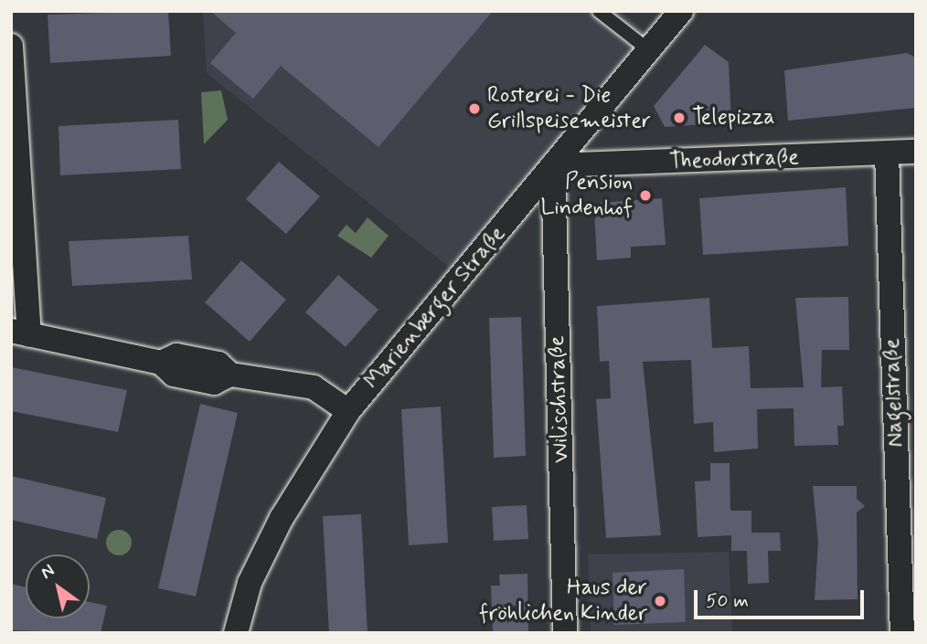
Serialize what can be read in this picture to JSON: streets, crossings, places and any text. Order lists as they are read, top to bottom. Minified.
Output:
{"streets":{"street":["Theodorstraße","Marienberger Straße","Nagelstraße","Wilischstraße"]},"crossings":[["Theodorstraße","Marienberger Straße"],["Theodorstraße","Nagelstraße"],["Theodorstraße","Wilischstraße"],["Marienberger Straße","Wilischstraße"]],"places":["Rosterei - Die Grillspeisemeister","Telepizza","Pension Lindenhof","Haus der fröhlichen Kinder"],"scale_bar":"50 m","north":"top left"}
